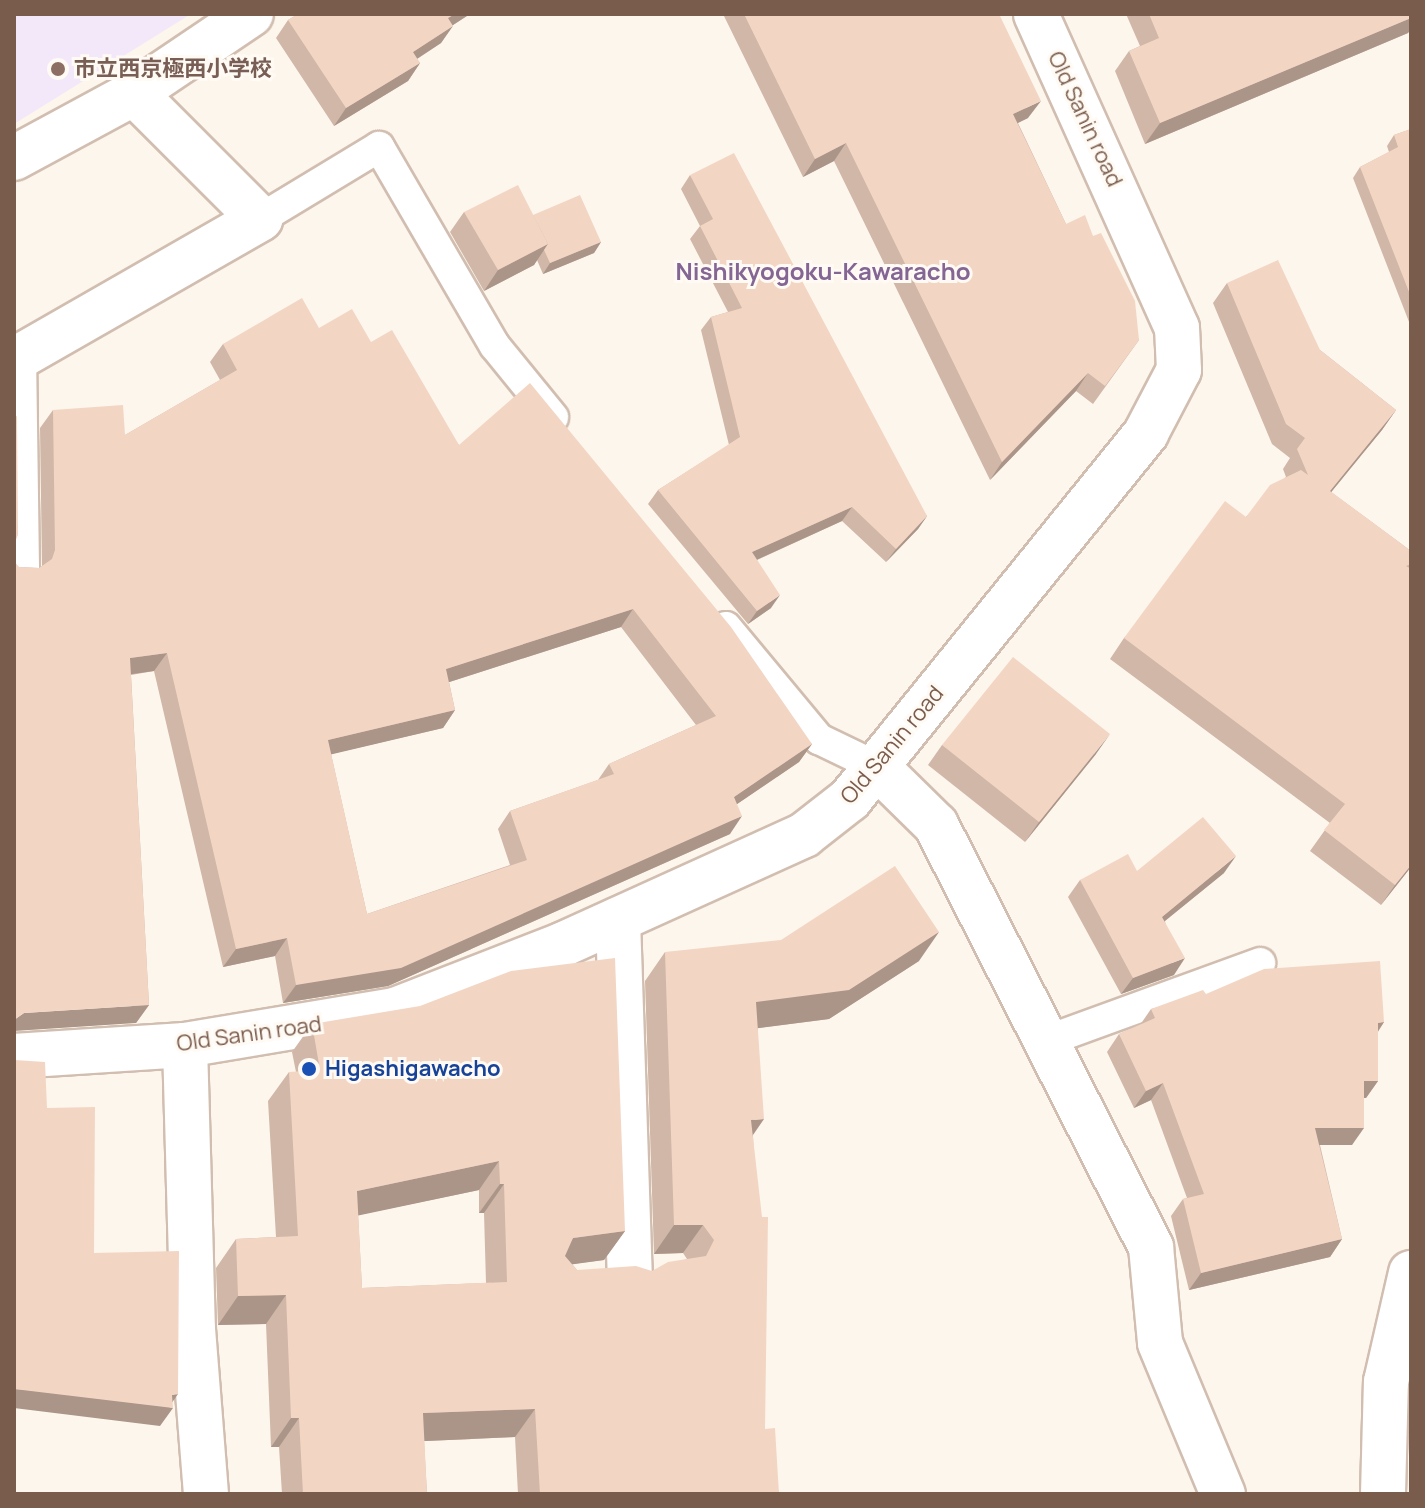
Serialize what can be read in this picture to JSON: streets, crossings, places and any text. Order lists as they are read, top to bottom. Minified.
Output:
{"streets":{"street":["Old Sanin road"]},"districts":["Nishikyogoku-Kawaracho"],"places":["市立西京極西小学校","Higashigawacho"]}
